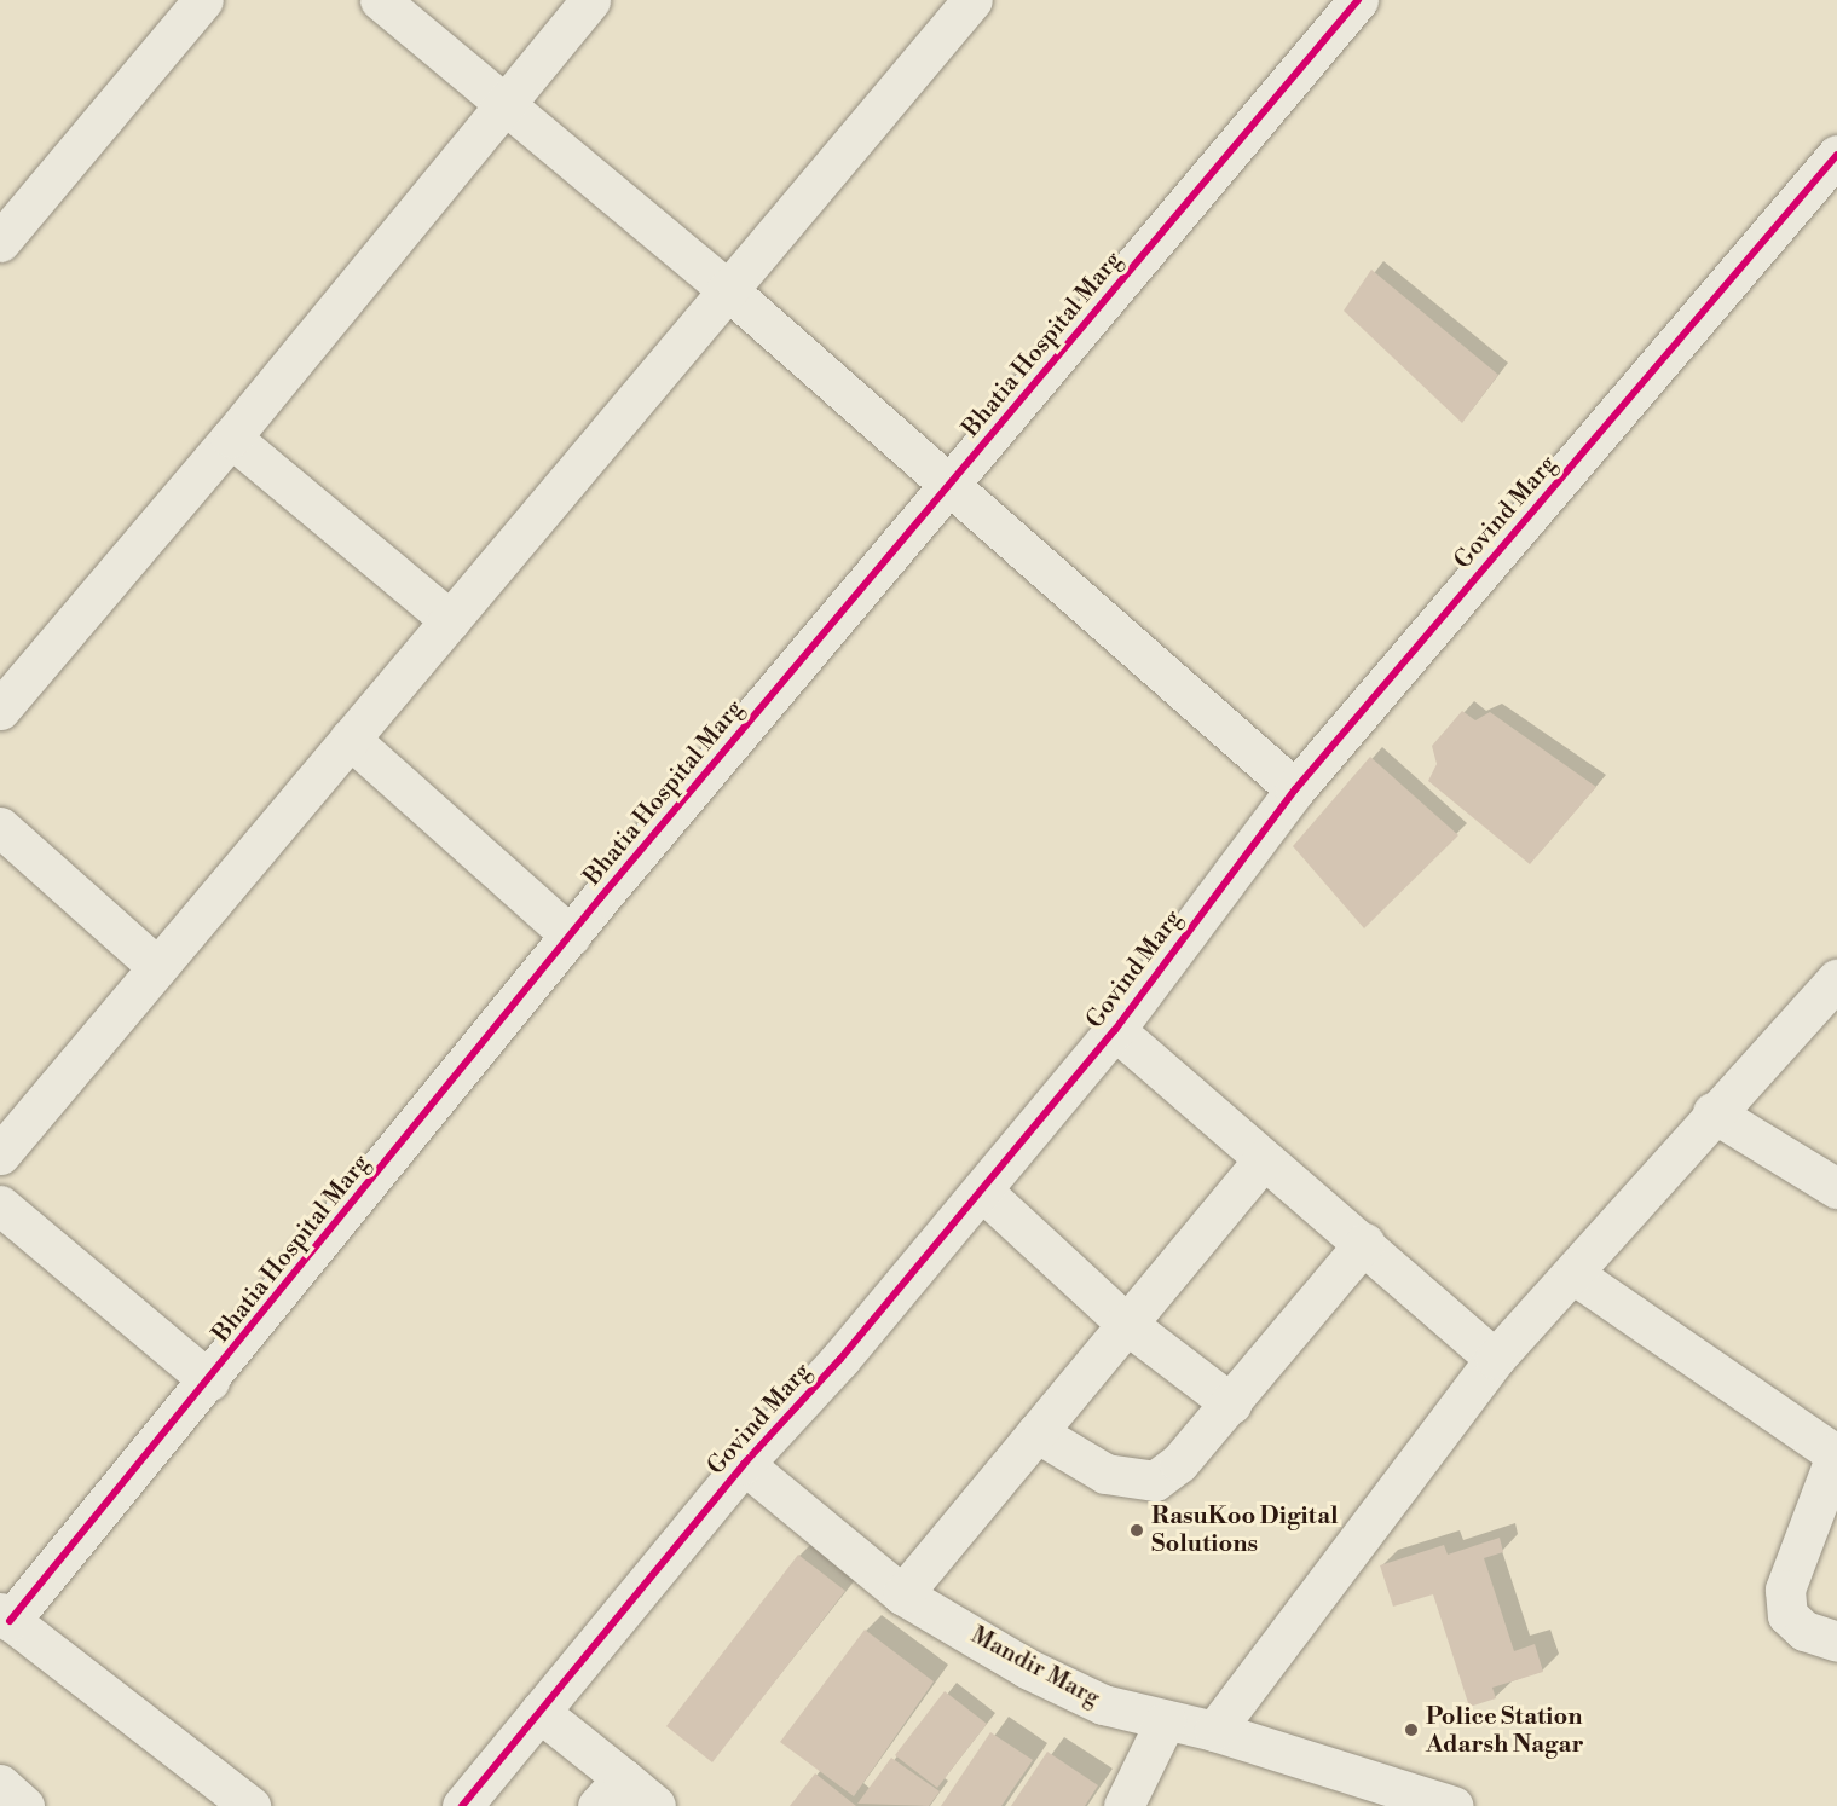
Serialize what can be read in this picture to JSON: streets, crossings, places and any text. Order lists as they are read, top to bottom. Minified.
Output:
{"streets":{"street":["Bhatia Hospital Marg","Govind Marg","Mandir Marg"]},"crossings":[["Govind Marg","Mandir Marg"]],"places":["RasuKoo Digital Solutions","Police Station Adarsh Nagar"]}
